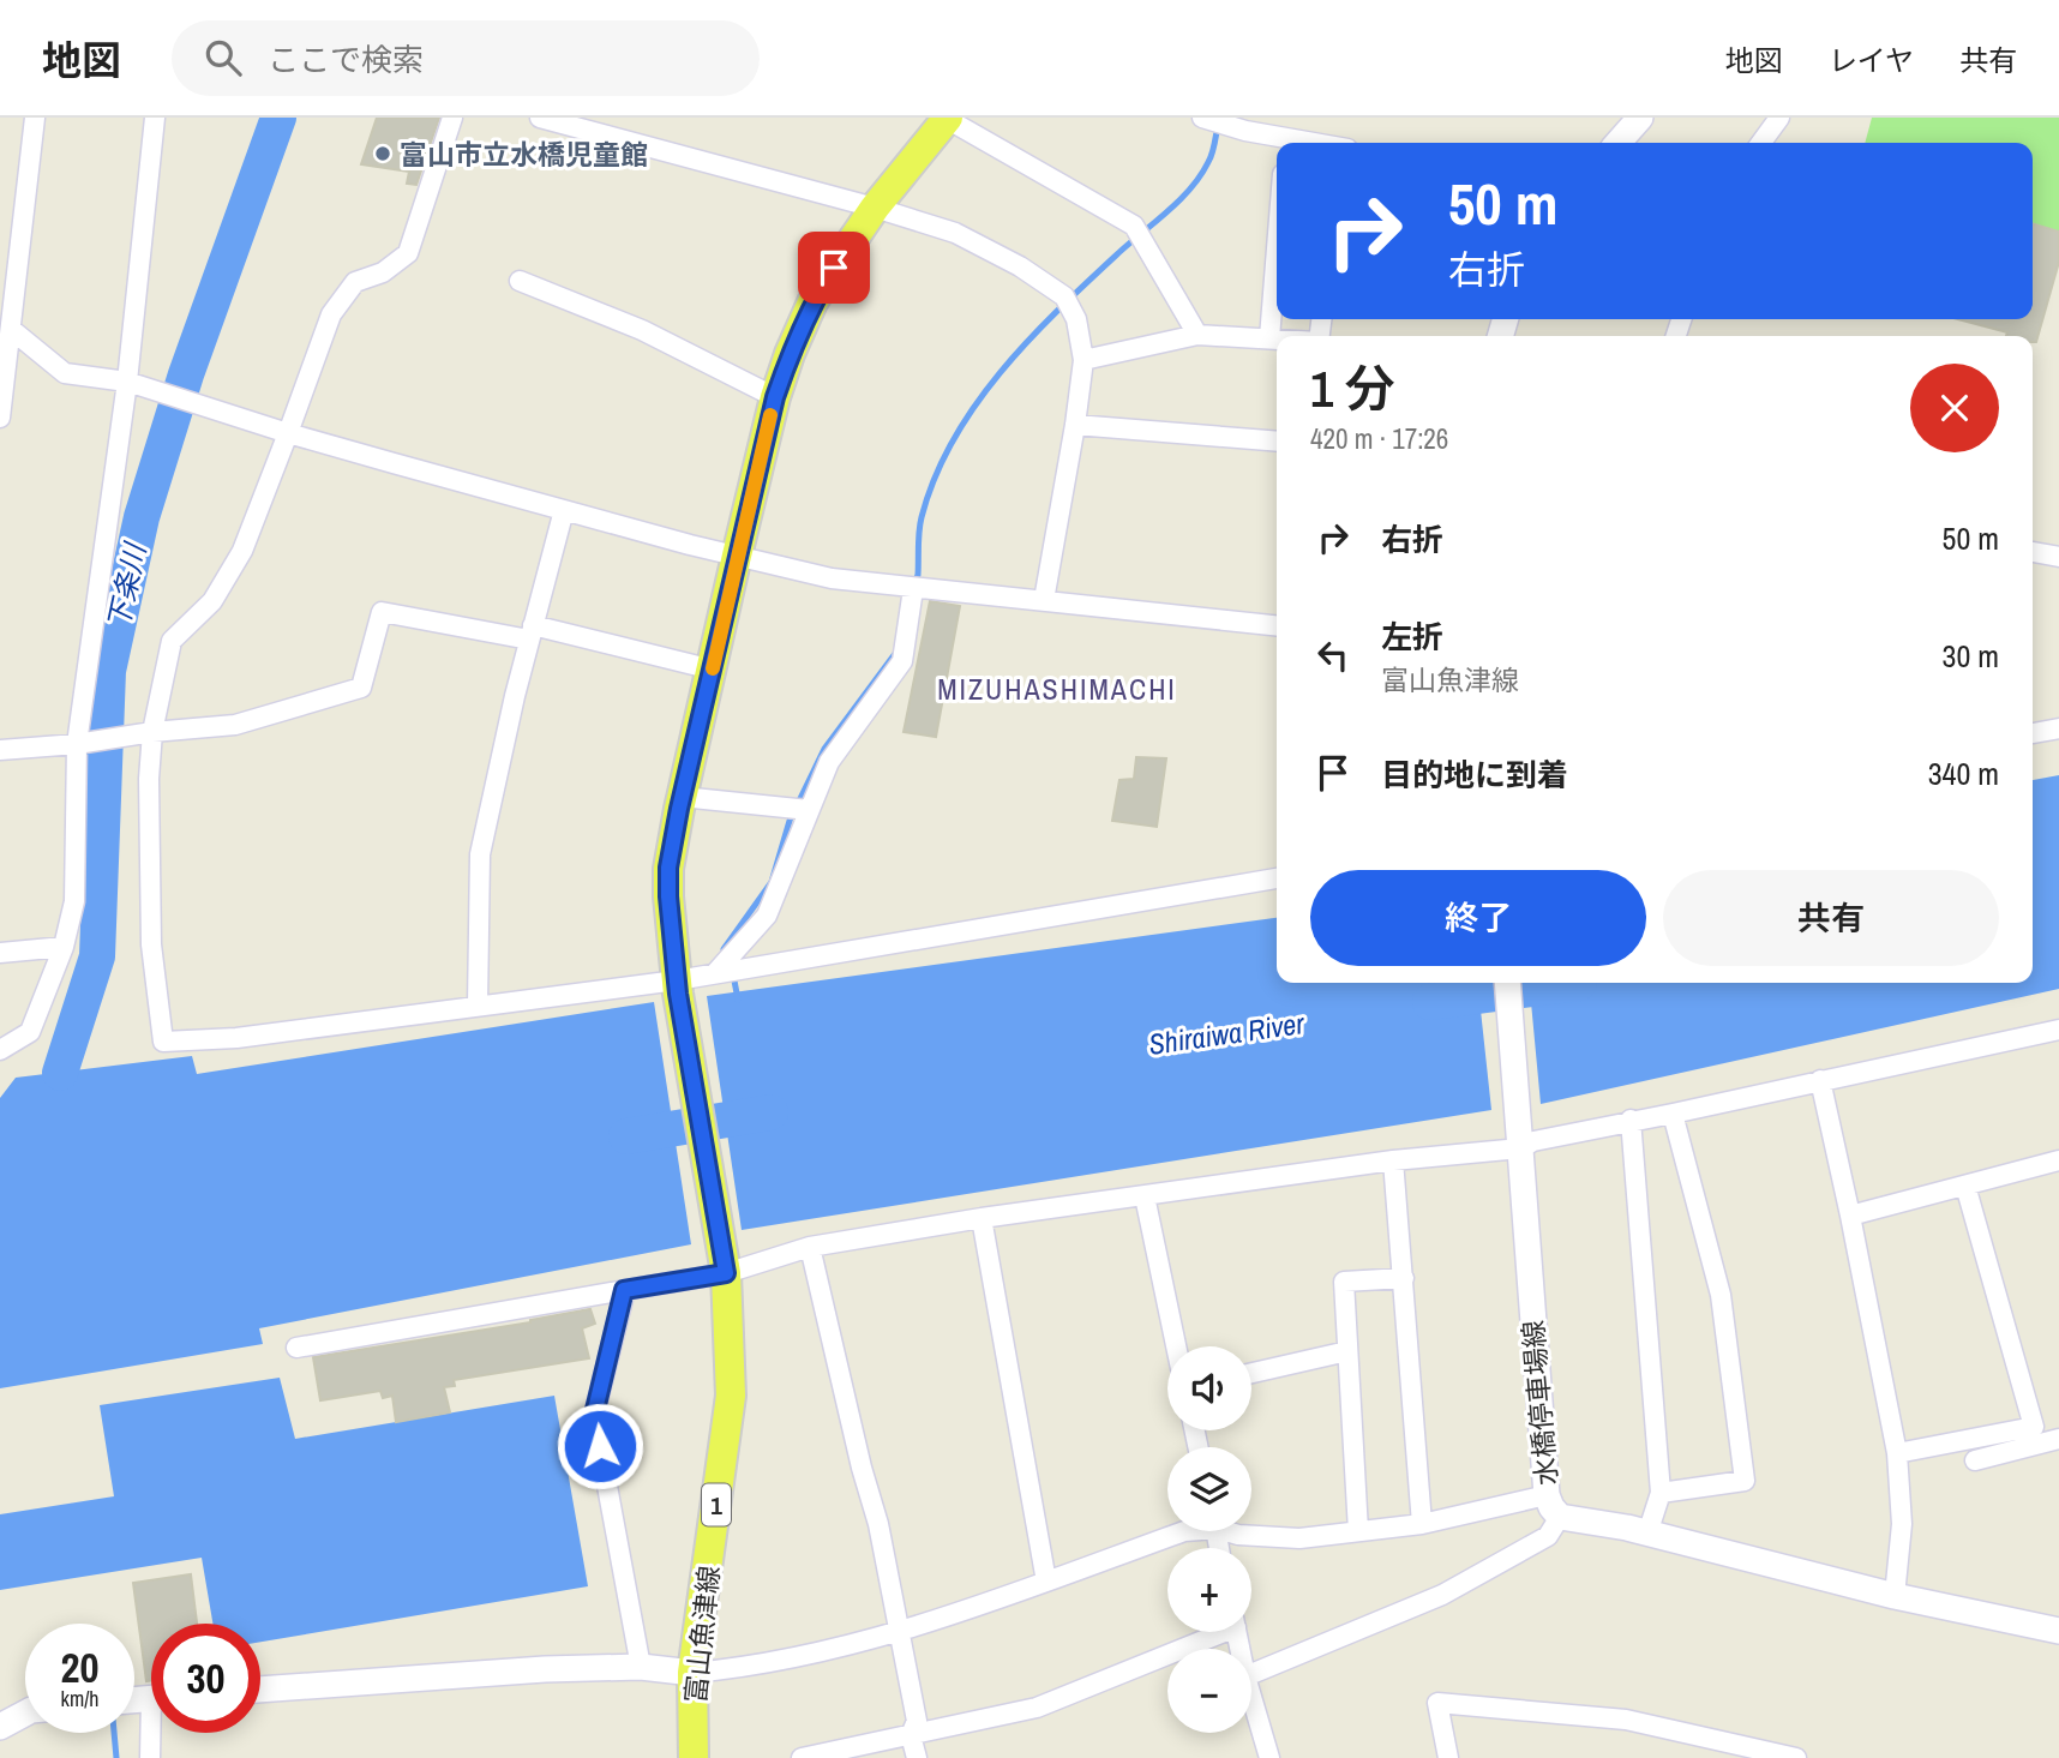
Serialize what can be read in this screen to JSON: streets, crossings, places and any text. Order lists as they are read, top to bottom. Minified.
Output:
{"streets":{"main road":["水橋停車場線","1","富山魚津線"]},"districts":["MIZUHASHIMACHI"],"water":["下条川","Shiraiwa River"],"places":["富山市立水橋児童館"],"page":{"header":"地図","search":"ここで検索","nav":["地図","レイヤ","共有"],"turn":["50 m","右折"],"heading":["1 分","420 m · 17:26"],"list":[{"name":"右折","value":"50 m"},{"name":"左折","note":"富山魚津線","value":"30 m"},{"name":"目的地に到着","value":"340 m"}],"buttons":["終了","共有"],"map_buttons":["+","−"],"speed":"20 km/h","limit":"30"}}
